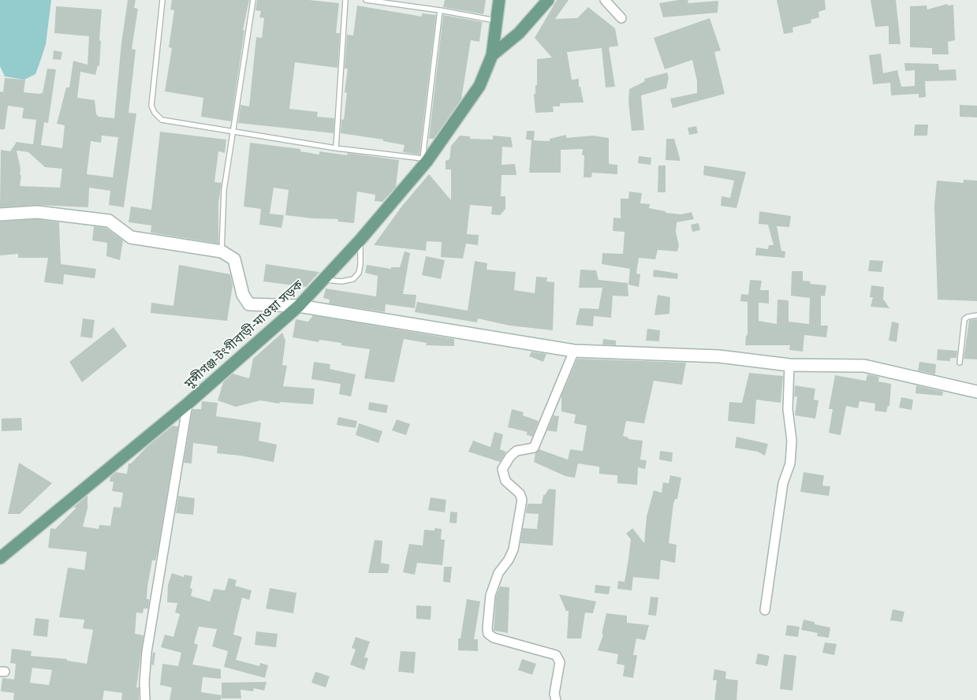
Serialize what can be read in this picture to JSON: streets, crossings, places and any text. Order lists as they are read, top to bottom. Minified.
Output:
{"streets":{"main road":["মুন্সীগঞ্জ-টংগীবাড়ী-মাওয়া সড়ক"]}}
